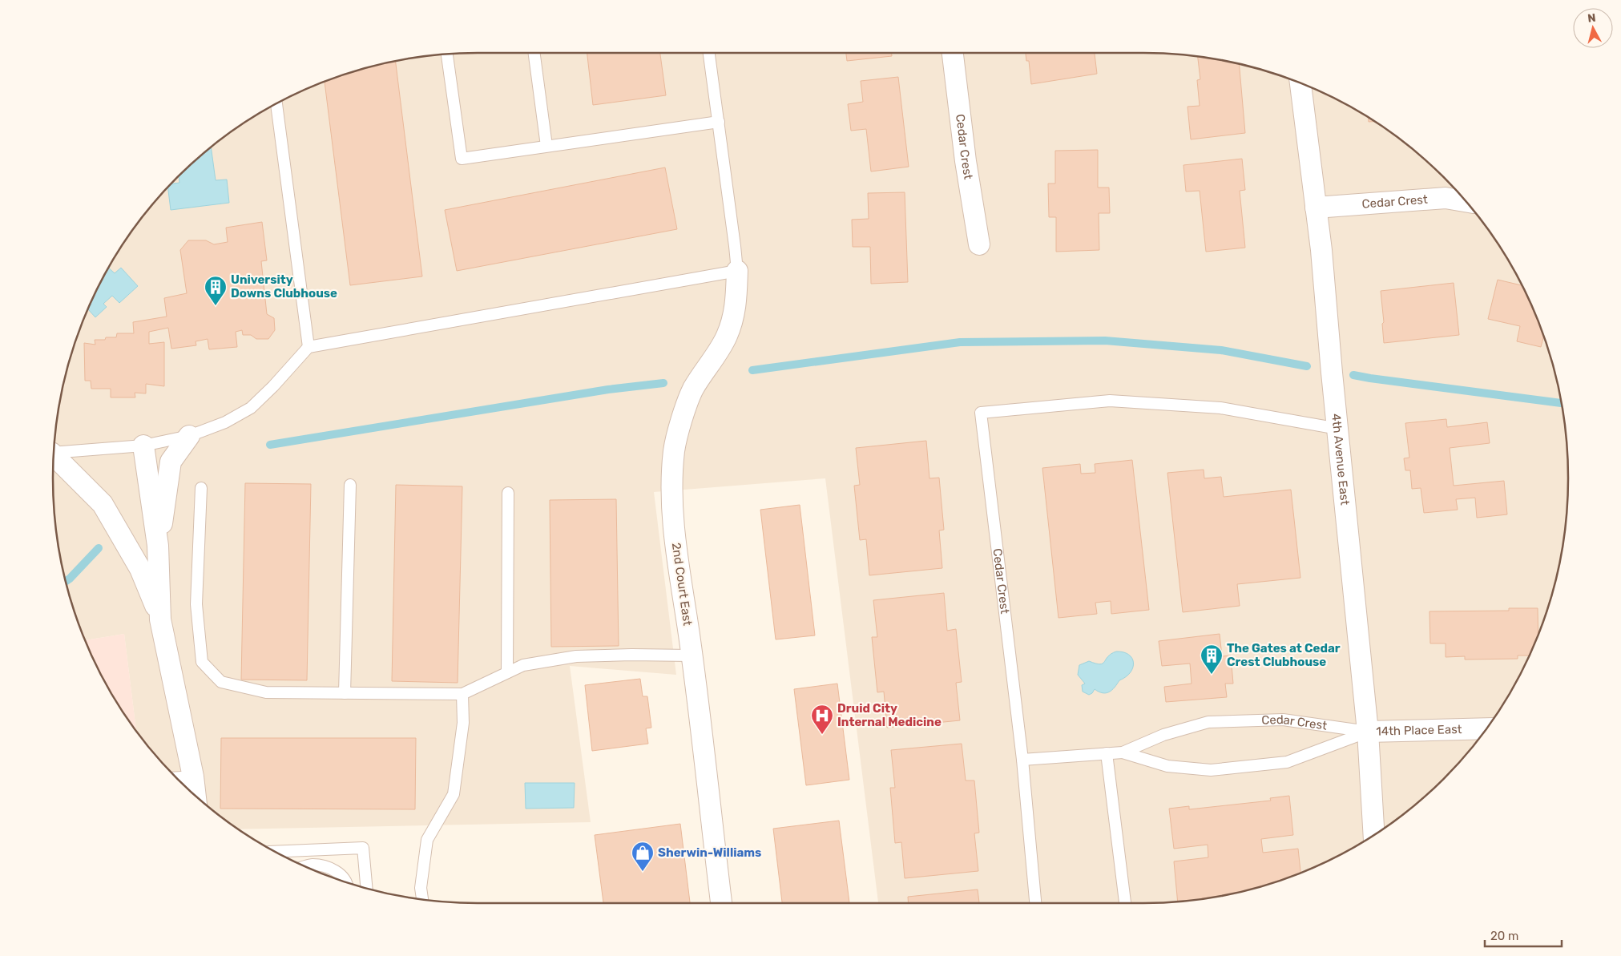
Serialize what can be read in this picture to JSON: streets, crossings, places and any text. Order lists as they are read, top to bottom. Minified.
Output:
{"streets":{"street":["Cedar Crest","4th Avenue East","2nd Court East","14th Place East"]},"crossings":[["Cedar Crest","4th Avenue East"],["Cedar Crest","14th Place East"],["4th Avenue East","14th Place East"]],"places":{"building":["University Downs Clubhouse","The Gates at Cedar Crest Clubhouse"],"hospital":["Druid City Internal Medicine"],"shop":["Sherwin-Williams"]},"scale_bar":"20 m","north":"top"}
